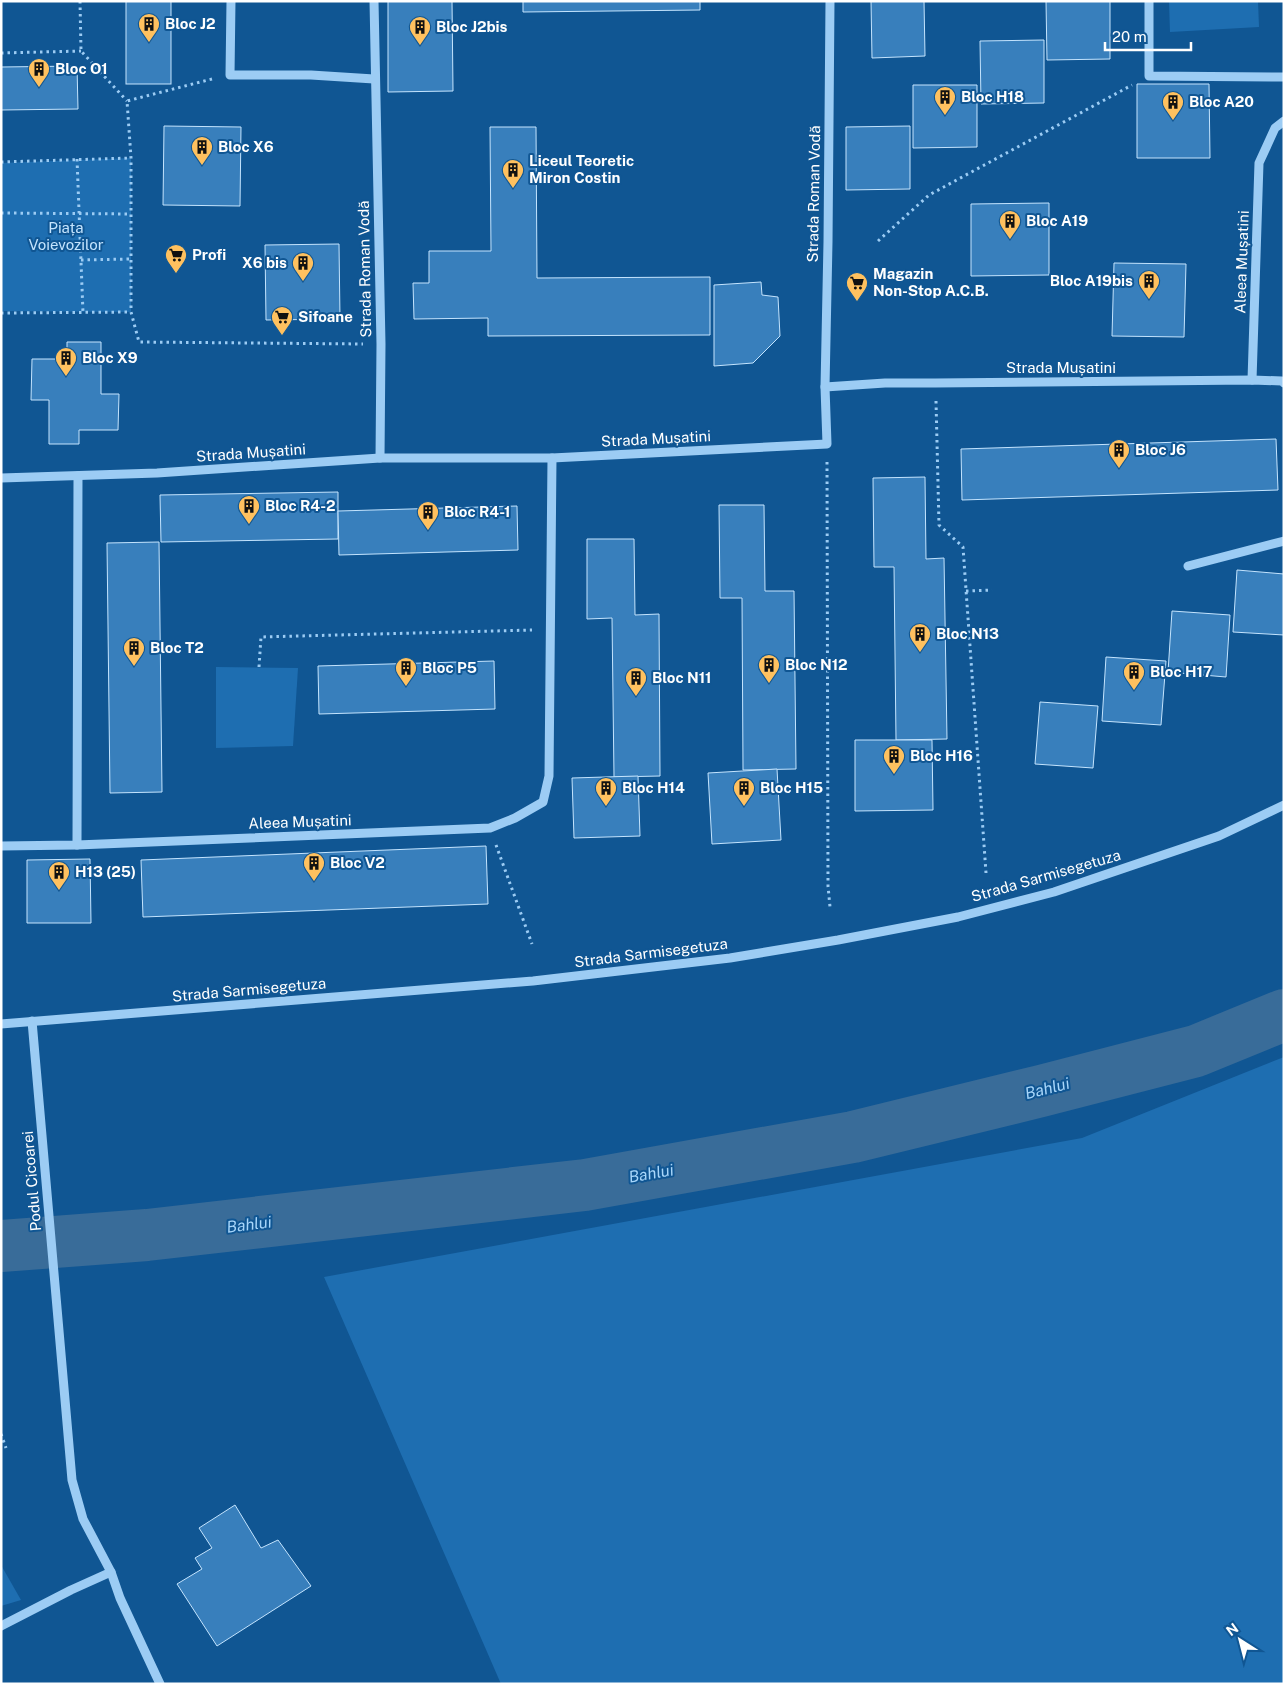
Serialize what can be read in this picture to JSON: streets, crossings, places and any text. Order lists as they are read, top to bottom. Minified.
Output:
{"streets":{"street":["Strada Roman Vodă","Aleea Mușatini","Strada Mușatini","Strada Sarmisegetuza","Podul Cicoarei"]},"crossings":[["Strada Roman Vodă","Strada Mușatini"],["Aleea Mușatini","Strada Mușatini"],["Strada Sarmisegetuza","Podul Cicoarei"]],"water":["Bahlui"],"parks":["Piața Voievozilor"],"places":{"building":["Bloc J2","Bloc J2bis","Bloc O1","Bloc H18","Bloc A20","Bloc X6","Liceul Teoretic Miron Costin","Bloc A19","X6 bis","Bloc A19bis","Bloc X9","Bloc J6","Bloc R4-2","Bloc R4-1","Bloc N13","Bloc T2","Bloc N12","Bloc P5","Bloc H17","Bloc N11","Bloc H16","Bloc H14","Bloc H15","Bloc V2","H13 (25)"],"supermarket":["Profi","Magazin Non-Stop A.C.B.","Sifoane"]},"scale_bar":"20 m","north":"top left"}
